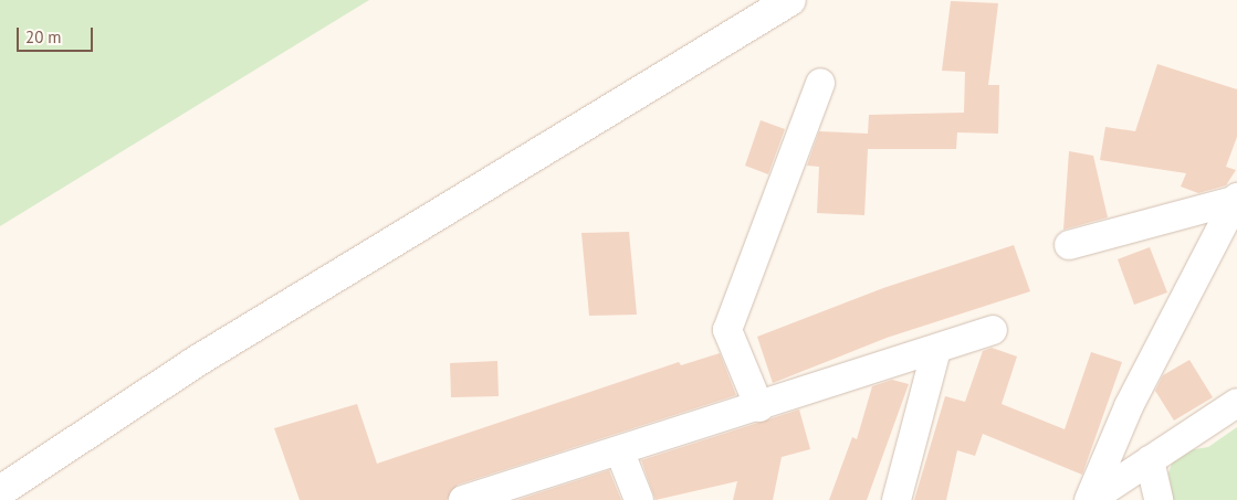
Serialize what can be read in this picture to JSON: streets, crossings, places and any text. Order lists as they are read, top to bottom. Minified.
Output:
{"scale_bar":"20 m"}
